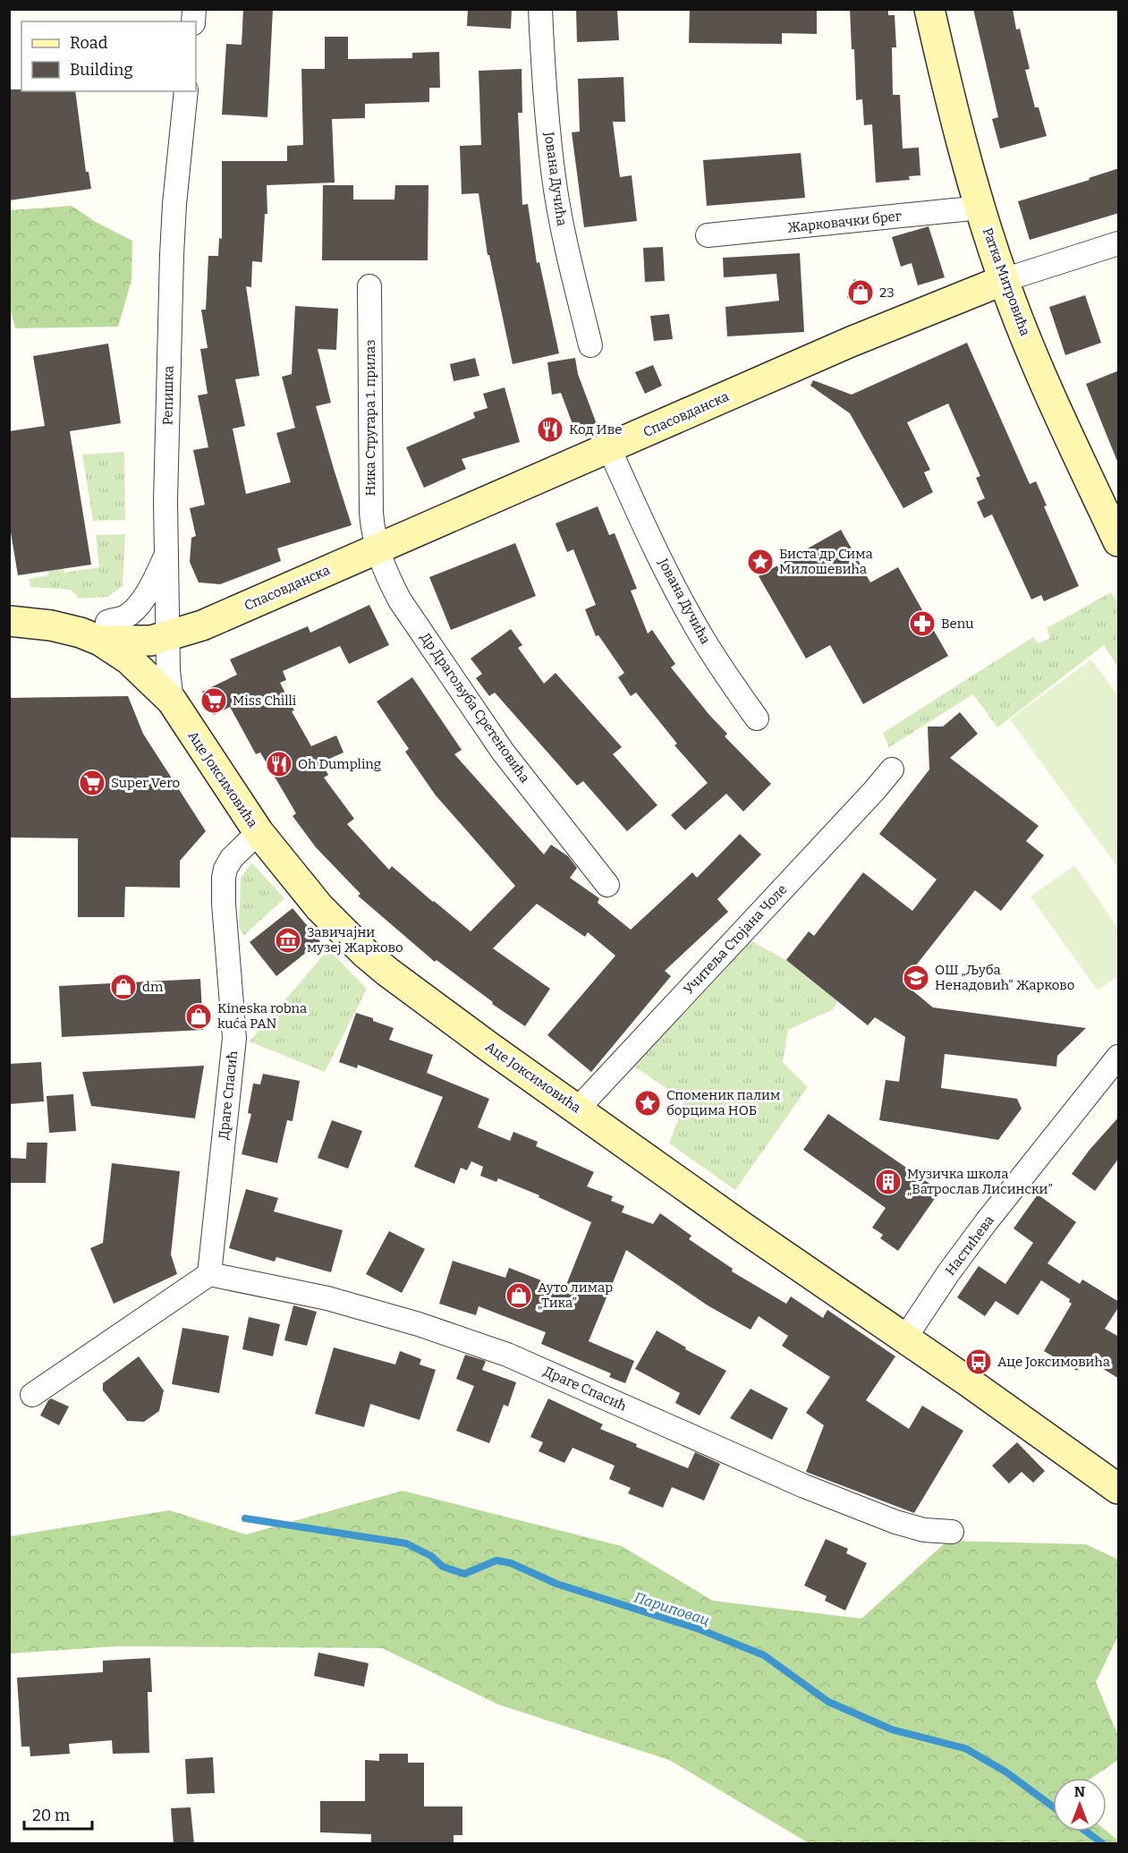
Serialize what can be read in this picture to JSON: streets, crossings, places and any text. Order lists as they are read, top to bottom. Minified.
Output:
{"streets":{"main road":["Ратка Митровића","Спасовданска","Аце Јоксимовића"],"street":["Јована Дучића","Жарковачки брег","Репишка","Ника Стругара 1. прилаз","Др Драгољуба Сретеновића","Учитеља Стојана Чоле","Драге Спасић","Настићева"]},"crossings":[["Јована Дучића","Спасовданска"],["Жарковачки брег","Ратка Митровића"],["Ратка Митровића","Спасовданска"],["Репишка","Спасовданска"],["Репишка","Аце Јоксимовића"],["Спасовданска","Ника Стругара 1. прилаз"],["Спасовданска","Др Драгољуба Сретеновића"],["Ника Стругара 1. прилаз","Др Драгољуба Сретеновића"],["Аце Јоксимовића","Учитеља Стојана Чоле"],["Аце Јоксимовића","Драге Спасић"],["Аце Јоксимовића","Настићева"]],"water":["Париповац"],"places":{"shop":["23","dm","Kineska robna kuća PAN","Ауто лимар „Тика”"],"restaurant":["Код Иве","Oh Dumpling"],"place":["Биста др Сима Милошевића","Споменик палим борцима НОБ"],"pharmacy":["Benu"],"supermarket":["Miss Chilli","Super Vero"],"museum":["Завичајни музеј Жарково"],"school or university":["ОШ „Љуба Ненадовић” Жарково"],"building":["Музичка школа „Ватрослав Лисински”"],"bus stop":["Аце Јоксимовића"]},"legend":["Road","Building"],"scale_bar":"20 m","north":"top"}
